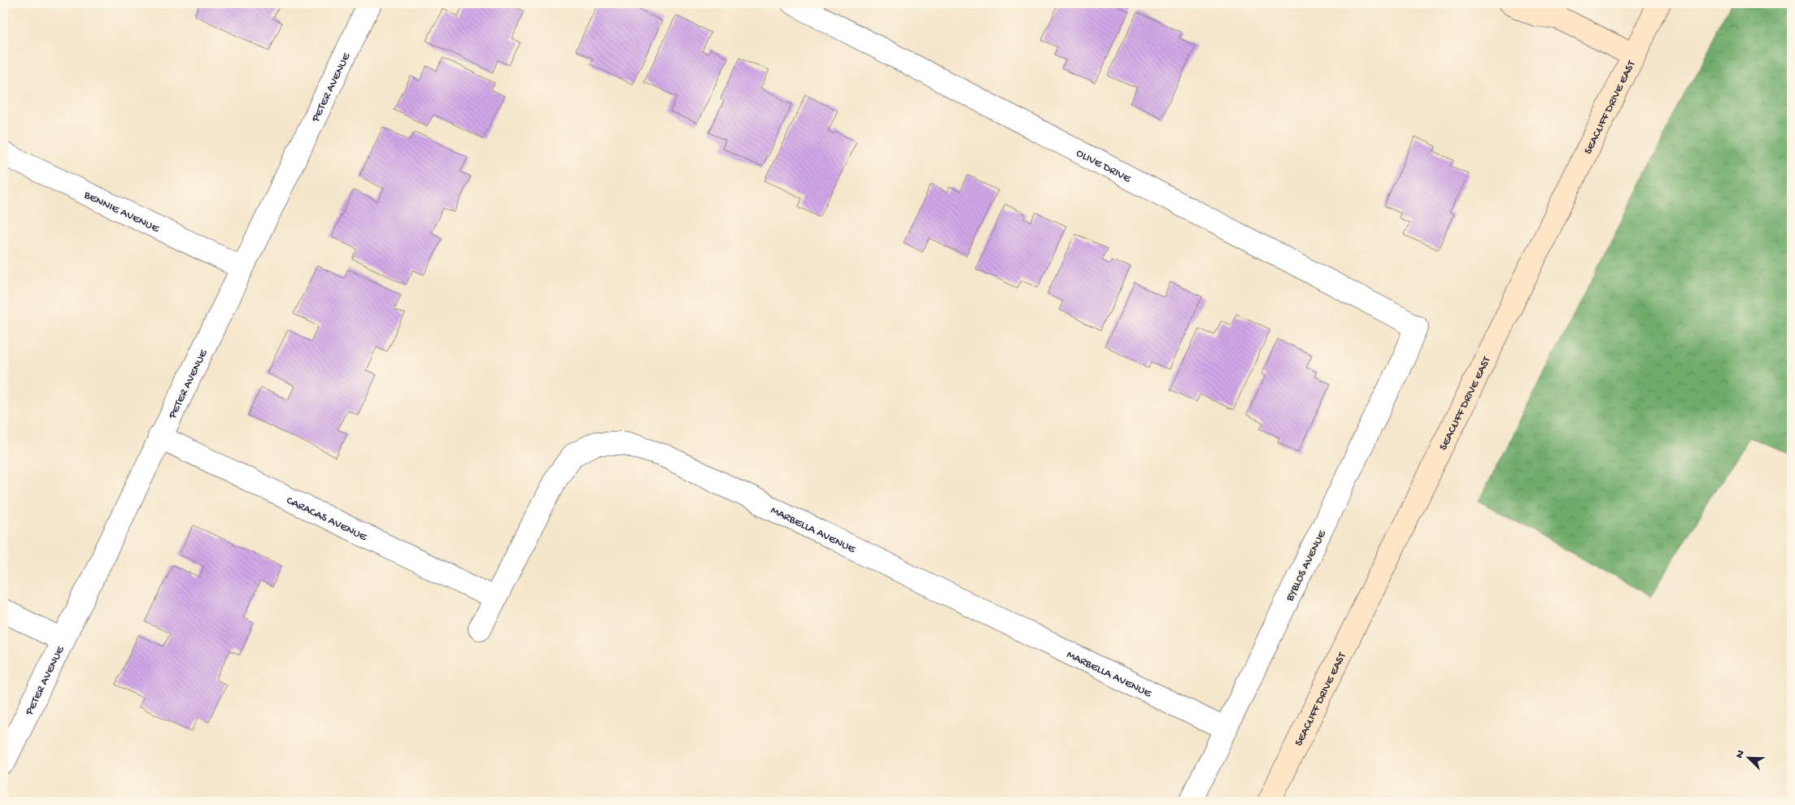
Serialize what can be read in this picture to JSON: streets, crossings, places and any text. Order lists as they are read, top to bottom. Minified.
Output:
{"streets":{"main road":["SEACLIFF DRIVE EAST"],"street":["PETER AVENUE","OLIVE DRIVE","BENNIE AVENUE","CARACAS AVENUE","MARBELLA AVENUE","BYBLOS AVENUE"]},"crossings":[["PETER AVENUE","BENNIE AVENUE"],["PETER AVENUE","CARACAS AVENUE"],["OLIVE DRIVE","BYBLOS AVENUE"],["CARACAS AVENUE","MARBELLA AVENUE"],["MARBELLA AVENUE","BYBLOS AVENUE"]],"north":"top left"}
